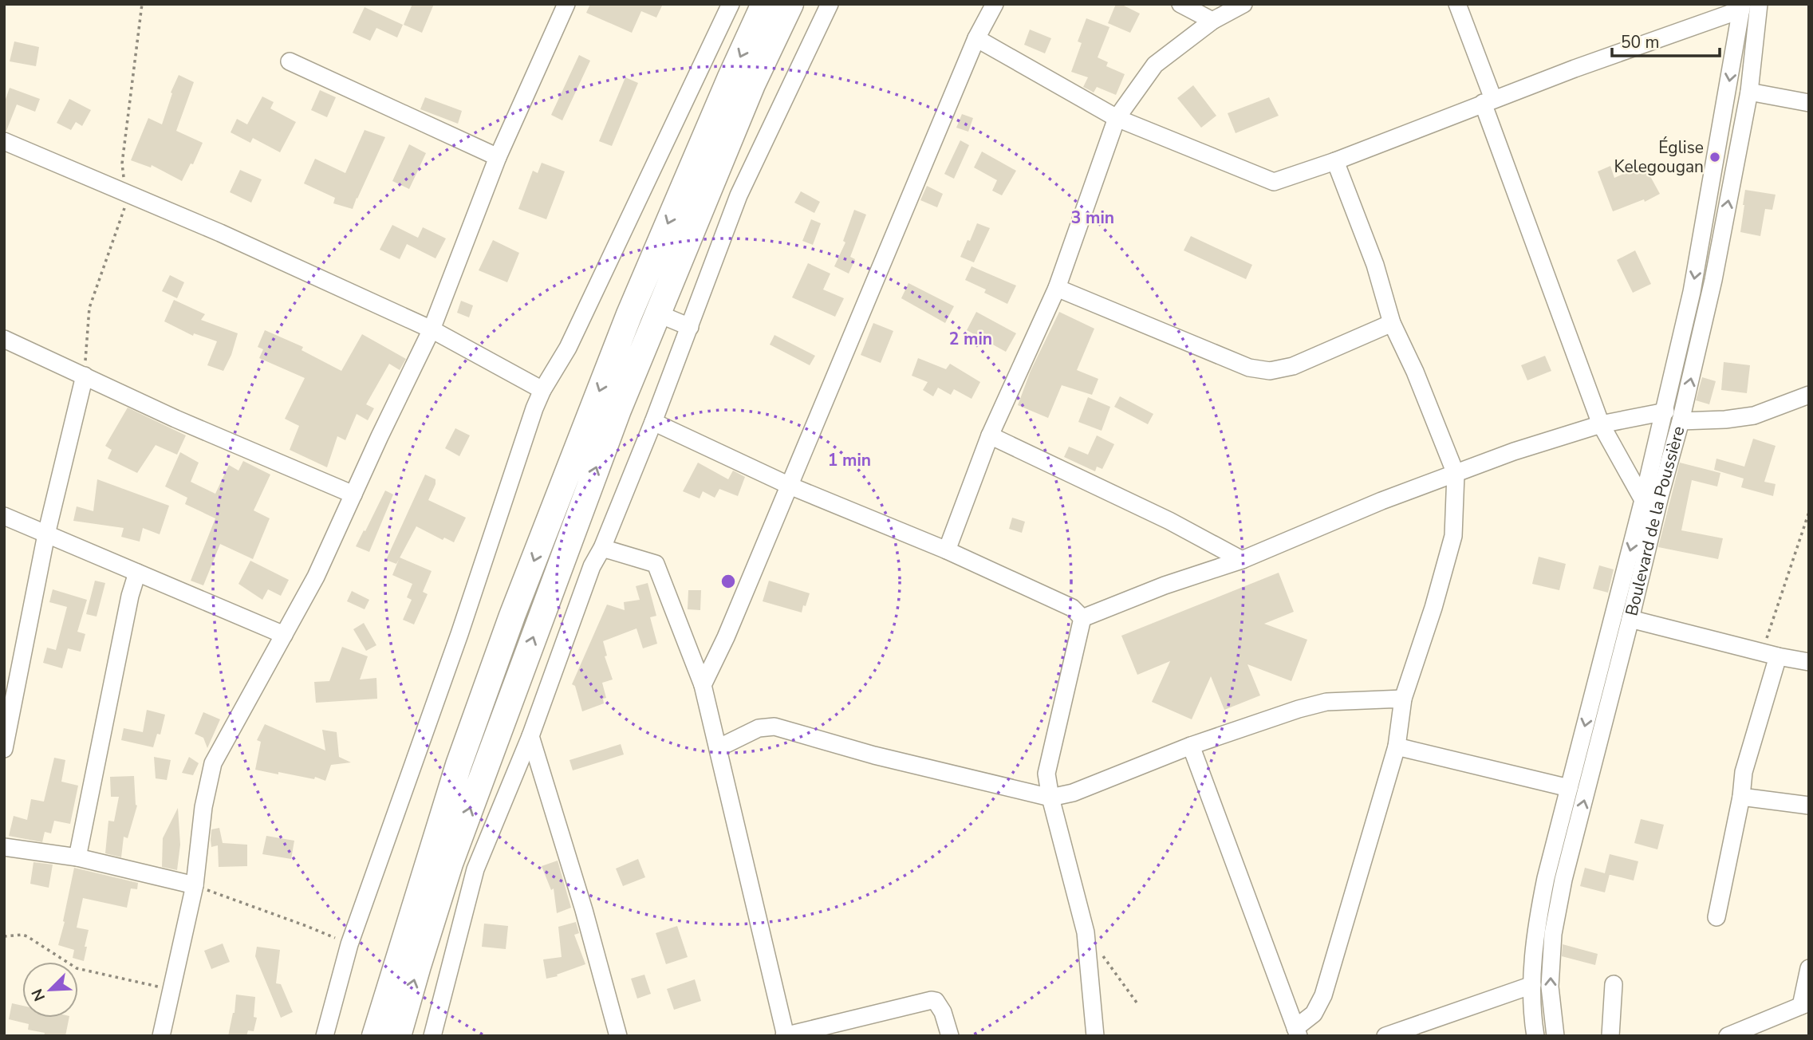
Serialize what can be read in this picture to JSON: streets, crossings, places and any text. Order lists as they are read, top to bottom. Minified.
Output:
{"streets":{"street":["Boulevard de la Poussière"]},"places":["Église Kelegougan"],"scale_bar":"50 m","north":"bottom left","rings":["3 min","2 min","1 min"]}
